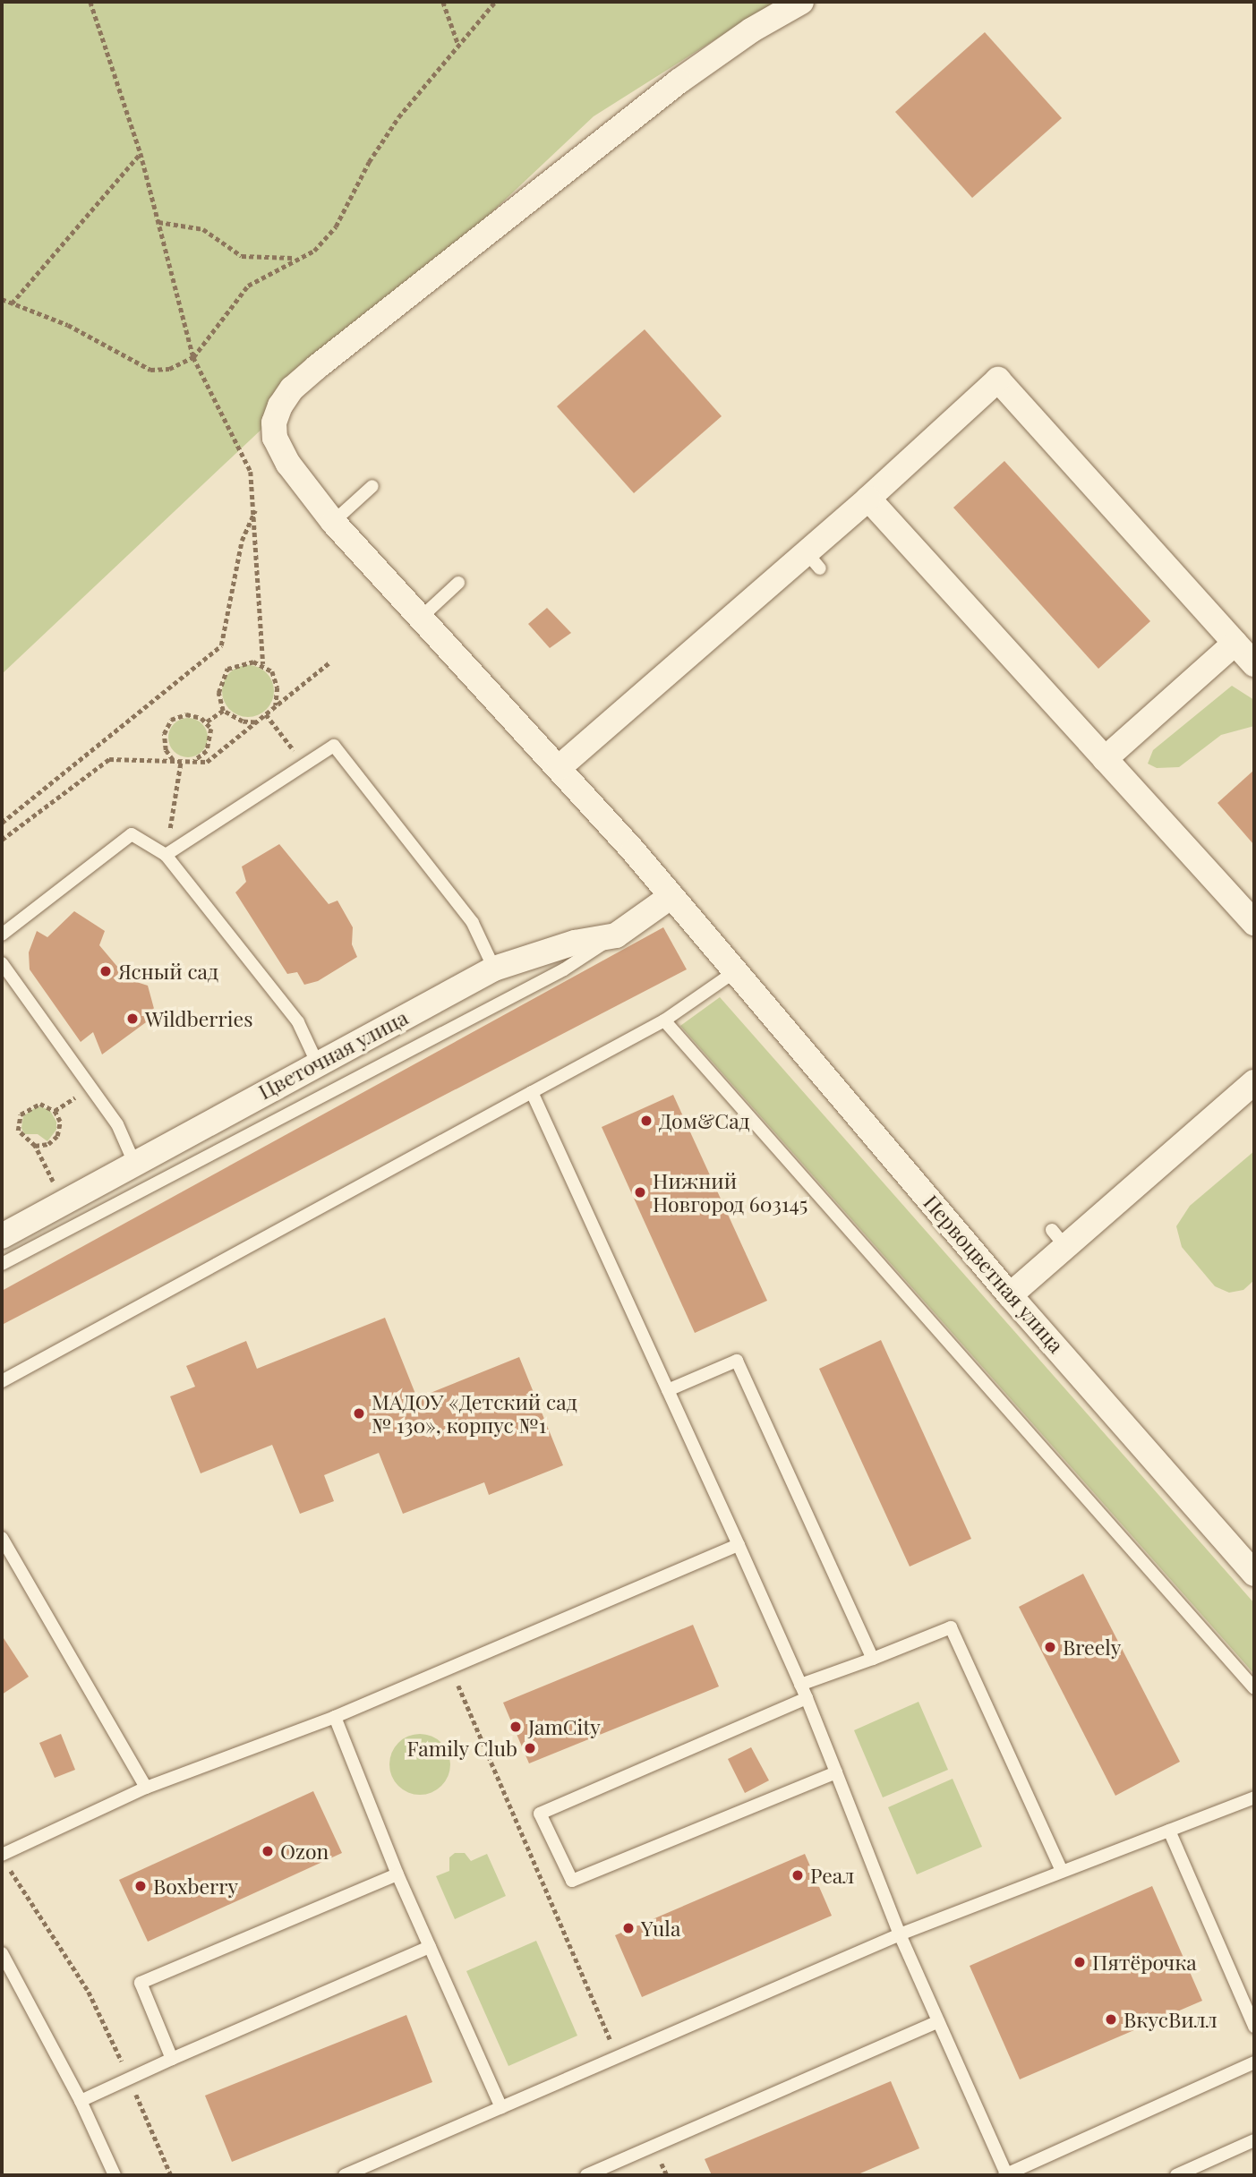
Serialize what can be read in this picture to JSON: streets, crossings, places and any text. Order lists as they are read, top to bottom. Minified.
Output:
{"streets":{"street":["Цветочная улица","Первоцветная улица"]},"crossings":[["Цветочная улица","Первоцветная улица"]],"places":["Ясный сад","Wildberries","Дом&Сад","Нижний Новгород 603145","МАДОУ «Детский сад № 130», корпус №1","Breely","JamCity","Family Club","Ozon","Реал","Boxberry","Yula","Пятёрочка","ВкусВилл"]}
